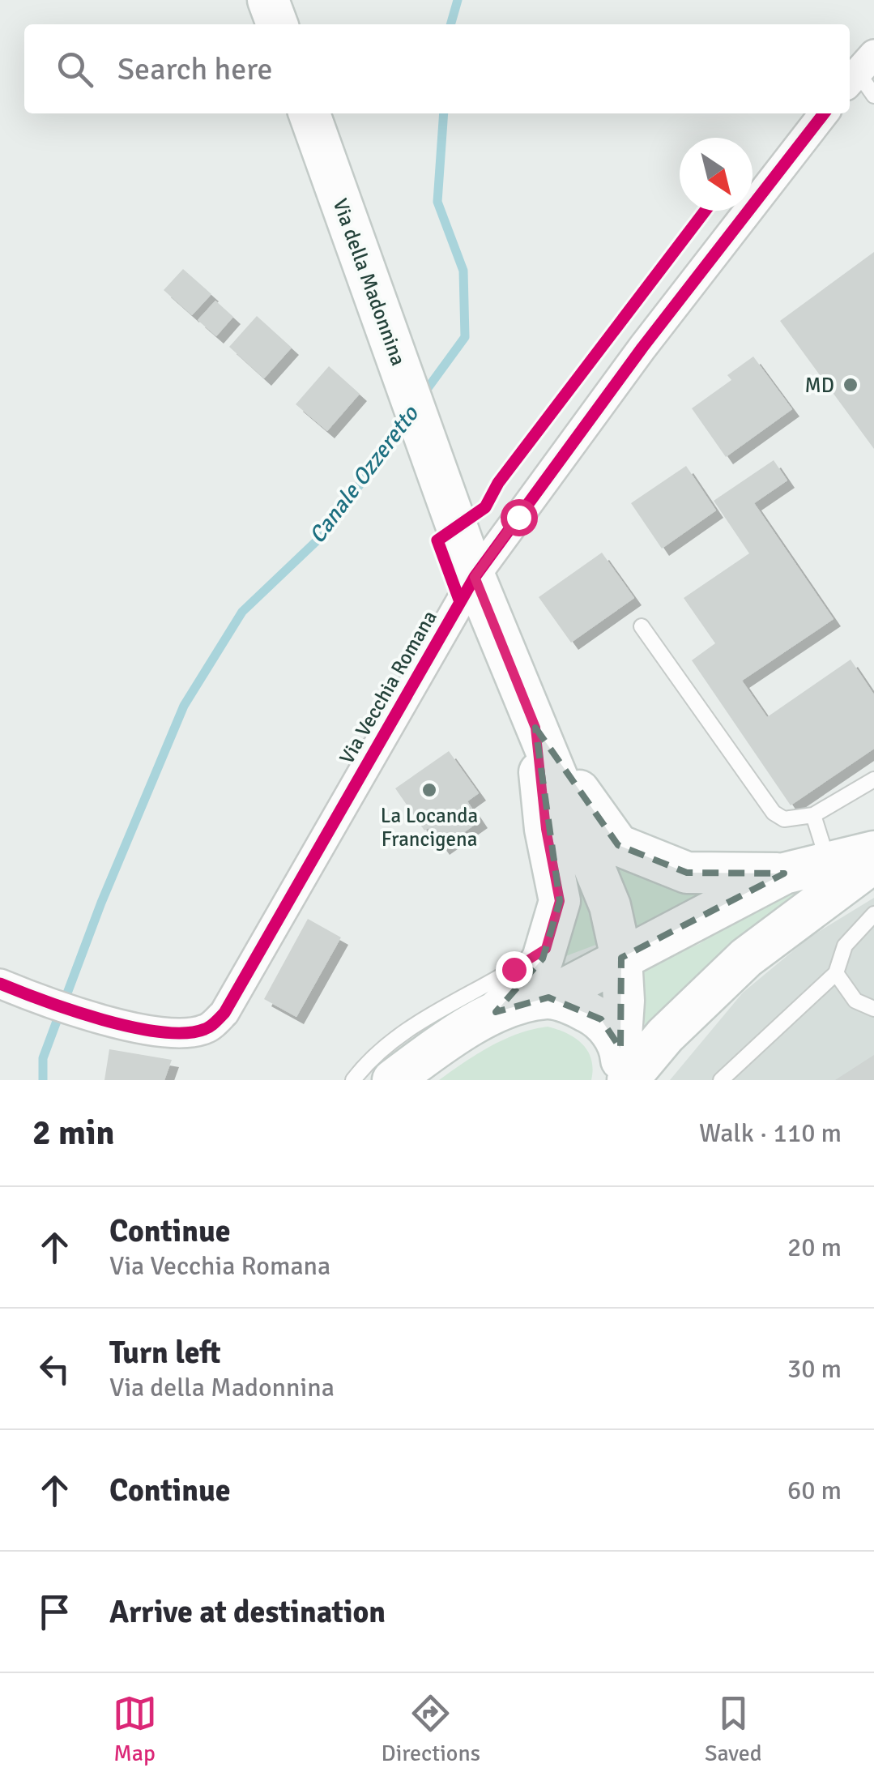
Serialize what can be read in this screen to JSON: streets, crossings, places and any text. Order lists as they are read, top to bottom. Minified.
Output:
{"streets":{"main road":["Via della Madonnina"],"street":["Via Vecchia Romana"]},"crossings":[["Via della Madonnina","Via Vecchia Romana"]],"water":["Canale Ozzeretto"],"places":["MD","La Locanda Francigena"],"north":"bottom right","page":{"search":"Search here","heading":["2 min","Walk · 110 m"],"list":[["Continue","Via Vecchia Romana","20 m"],["Turn left","Via della Madonnina","30 m"],["Continue","60 m"],"Arrive at destination"],"nav":["Map","Directions","Saved"]}}
